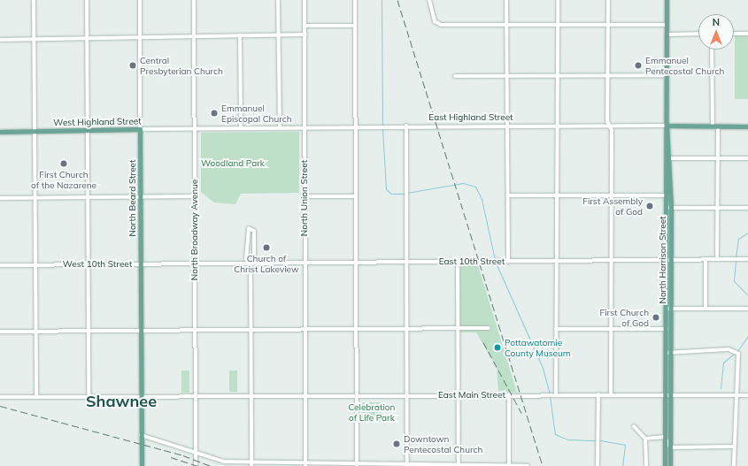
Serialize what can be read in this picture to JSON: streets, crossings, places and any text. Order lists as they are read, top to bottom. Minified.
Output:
{"streets":{"main road":["East Highland Street","West Highland Street","North Beard Street","North Harrison Street"],"street":["North Union Street","North Broadway Avenue","East 10th Street","West 10th Street","East Main Street"]},"crossings":[["East Highland Street","West Highland Street"],["East Highland Street","North Union Street"],["East Highland Street","North Broadway Avenue"],["East Highland Street","North Harrison Street"],["West Highland Street","North Beard Street"],["West Highland Street","North Broadway Avenue"],["North Beard Street","West 10th Street"],["North Beard Street","East Main Street"],["North Union Street","East 10th Street"],["North Union Street","East Main Street"],["North Broadway Avenue","East 10th Street"],["North Broadway Avenue","West 10th Street"],["North Broadway Avenue","East Main Street"],["North Harrison Street","East 10th Street"],["North Harrison Street","East Main Street"],["East 10th Street","West 10th Street"]],"districts":["Shawnee"],"parks":["Woodland Park","Celebration of Life Park"],"places":["Central Presbyterian Church","Emmanuel Pentecostal Church","Emmanuel Episcopal Church","First Church of the Nazarene","First Assembly of God","Church of Christ Lakeview","First Church of God","Pottawatomie County Museum","Downtown Pentecostal Church"],"north":"top"}
